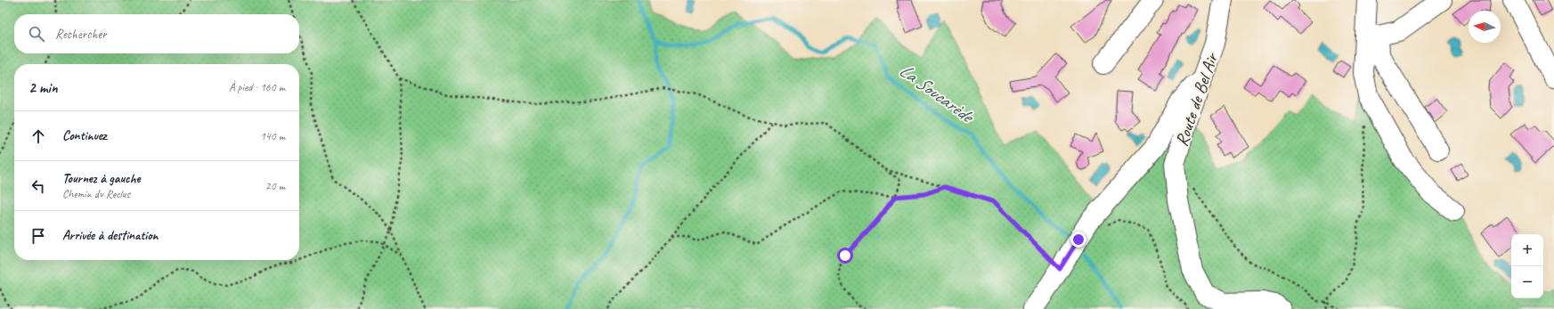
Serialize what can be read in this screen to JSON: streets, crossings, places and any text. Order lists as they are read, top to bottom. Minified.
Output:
{"streets":{"street":["Route de Bel Air"]},"water":["La Soucarède"],"north":"left","page":{"search":"Rechercher","heading":["2 min","À pied · 160 m"],"list":[["Continuez","140 m"],["Tournez à gauche","Chemin du Reclus","20 m"],"Arrivée à destination"],"map_buttons":["+","−"]}}
